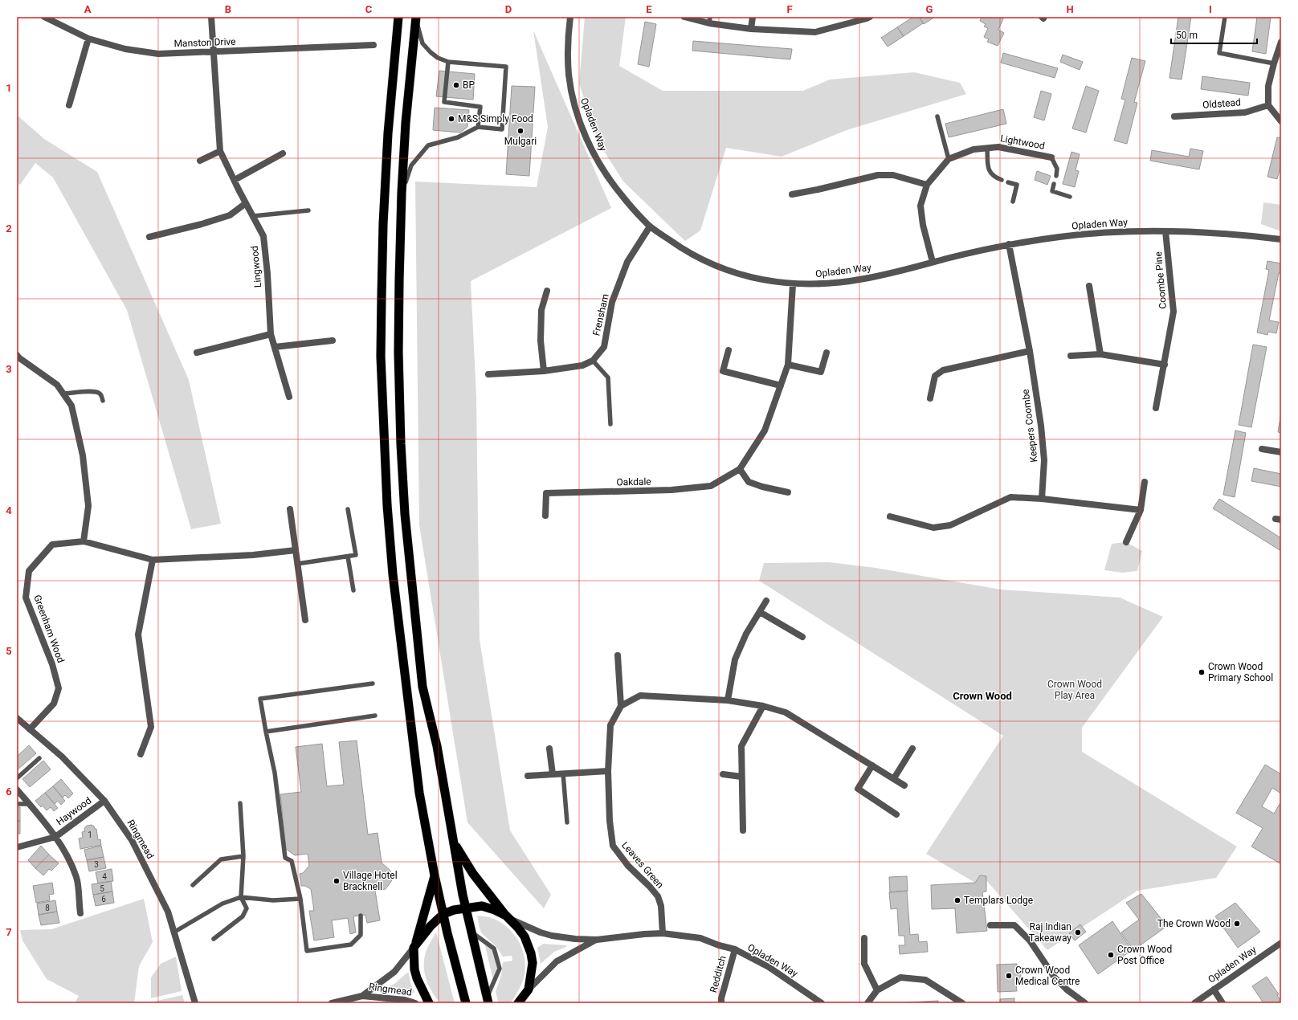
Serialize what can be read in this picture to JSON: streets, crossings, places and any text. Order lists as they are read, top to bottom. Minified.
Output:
{"streets":{"street":["Manston Drive","Oldstead","Opladen Way","Lightwood","Lingwood","Coombe Pine","Frensham","Keepers Coombe","Oakdale","Greenham Wood","Haywood","Ringmead","Leaves Green","Redditch"]},"crossings":[["Manston Drive","Lingwood"],["Opladen Way","Lightwood"],["Opladen Way","Coombe Pine"],["Opladen Way","Frensham"],["Opladen Way","Keepers Coombe"],["Opladen Way","Oakdale"],["Opladen Way","Leaves Green"],["Opladen Way","Redditch"],["Greenham Wood","Ringmead"],["Haywood","Ringmead"]],"districts":["Crown Wood"],"parks":["Crown Wood Play Area"],"places":["BP","M&S Simply Food","Mulgari","Crown Wood Primary School","Village Hotel Bracknell","Templars Lodge","The Crown Wood","Raj Indian Takeaway","Crown Wood Post Office","Crown Wood Medical Centre"],"house_numbers":["1","3","4","5","6","8"],"scale_bar":"50 m","grid":{"columns":["A","B","C","D","E","F","G","H","I"],"rows":["1","2","3","4","5","6","7"]}}
